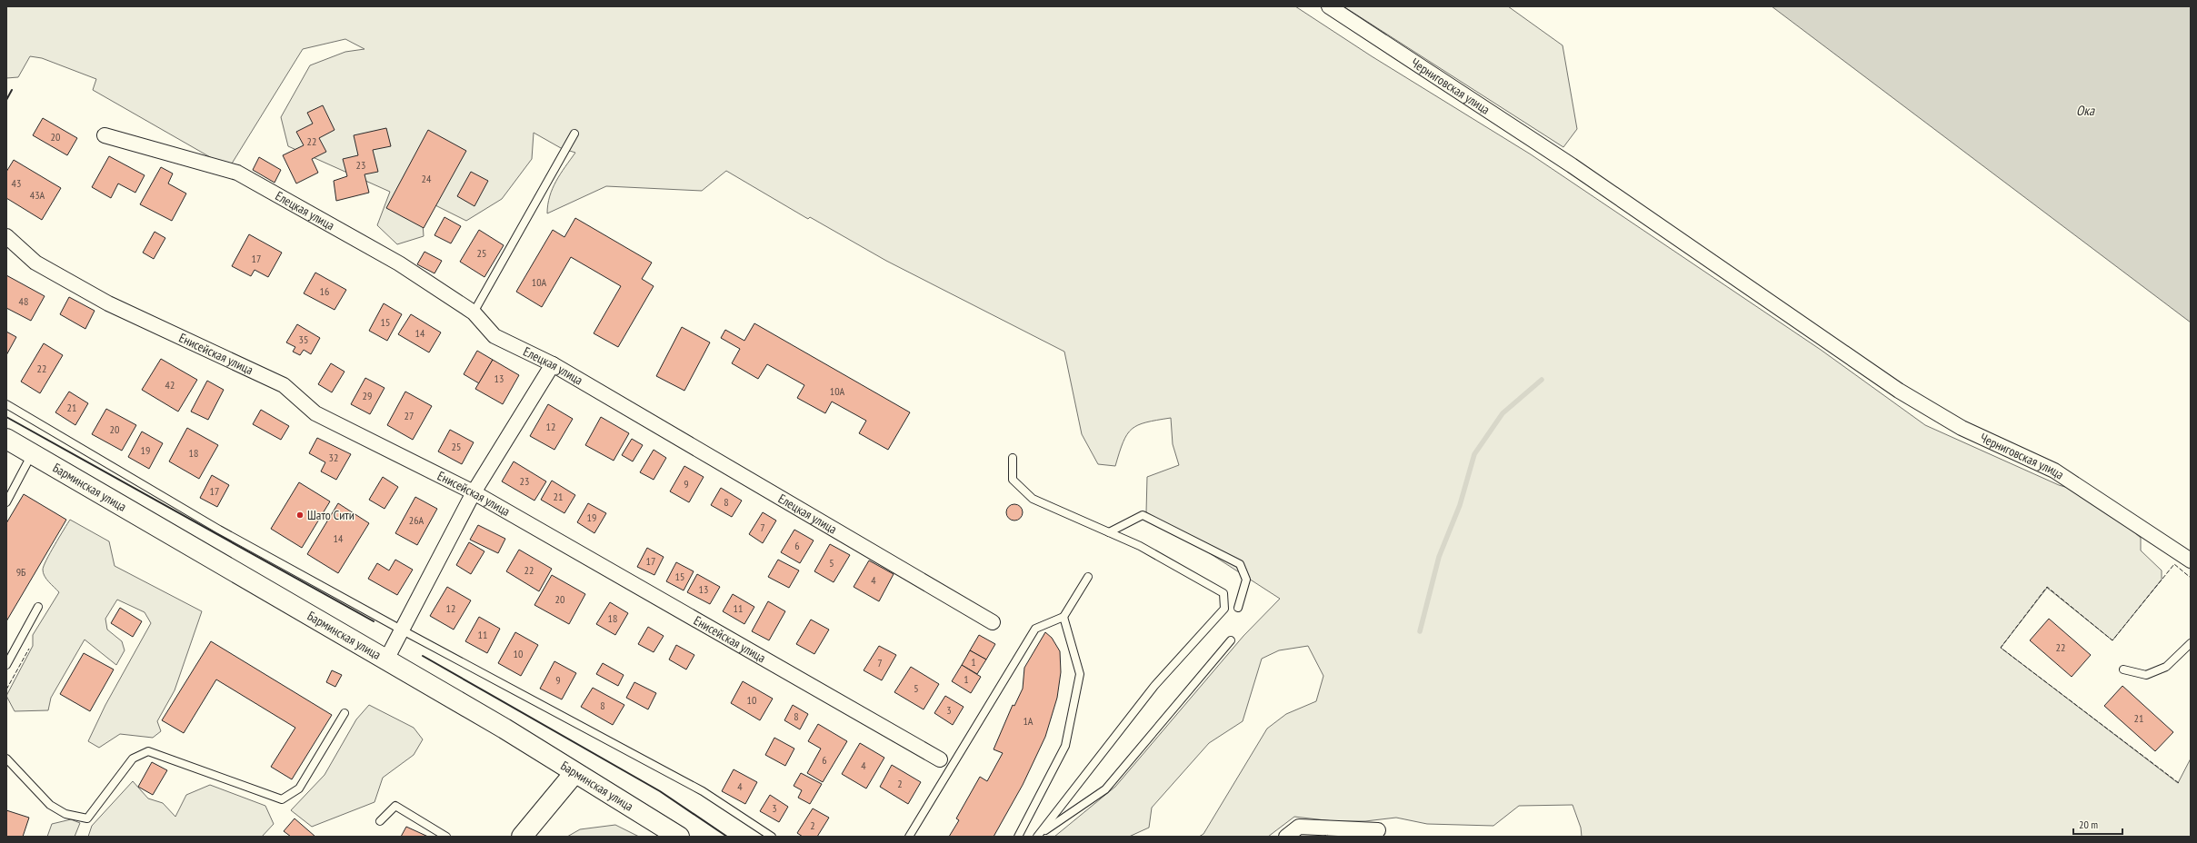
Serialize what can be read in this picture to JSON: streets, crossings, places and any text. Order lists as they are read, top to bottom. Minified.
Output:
{"streets":{"main road":["Барминская улица"],"street":["Черниговская улица","Елецкая улица","Енисейская улица"]},"water":["Ока"],"places":["Шато Сити"],"house_numbers":["20","22","23","24","43","43А","25","17","10А","16","48","15","14","35","22","13","42","10А","29","21","27","12","20","25","19","18","32","23","9","17","21","8","19","26А","7","14","6","17","5","22","9Б","15","4","13","20","12","11","18","11","22","10","1","7","1","9","5","10","8","3","8","21","1А","6","4","2","4","3","2"],"scale_bar":"20 m"}
